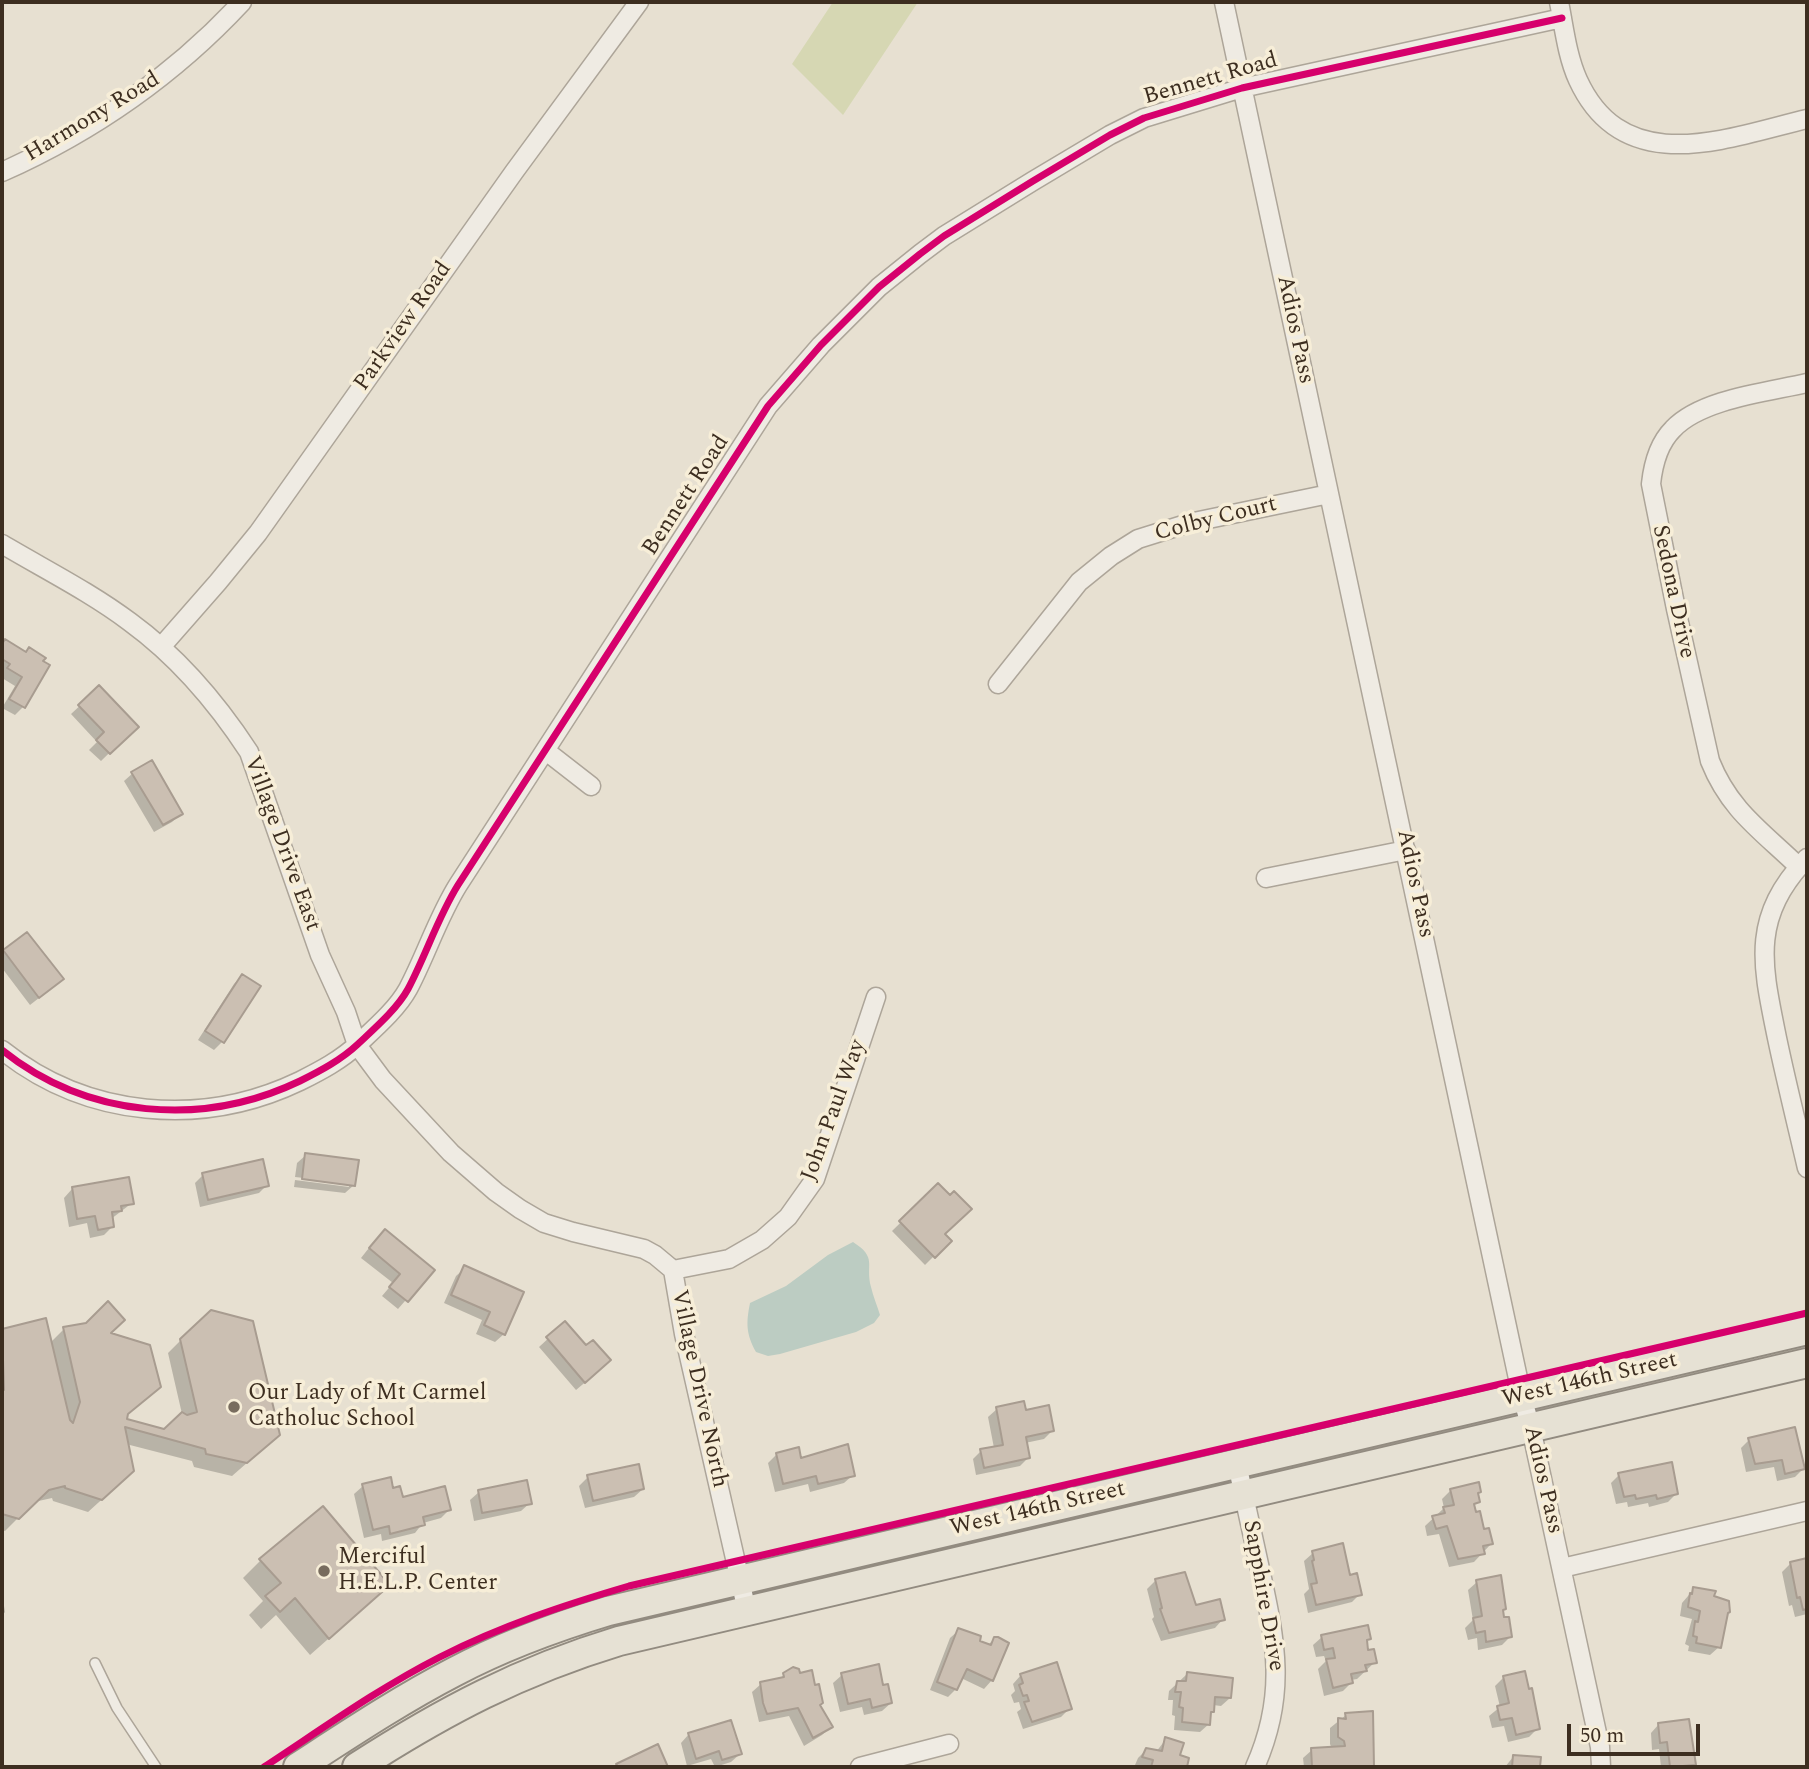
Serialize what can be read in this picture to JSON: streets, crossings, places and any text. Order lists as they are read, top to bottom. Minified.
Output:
{"streets":{"main road":["West 146th Street"],"street":["Bennett Road","Harmony Road","Parkview Road","Adios Pass","Colby Court","Sedona Drive","Village Drive East","John Paul Way","Village Drive North","Sapphire Drive"]},"crossings":[["Bennett Road","Adios Pass"],["Bennett Road","Village Drive East"],["Bennett Road","Village Drive North"],["Parkview Road","Village Drive East"],["Adios Pass","Colby Court"],["Adios Pass","West 146th Street"],["Village Drive East","Village Drive North"],["John Paul Way","Village Drive North"],["West 146th Street","Village Drive North"],["West 146th Street","Sapphire Drive"]],"places":["Our Lady of Mt Carmel Catholuc School","Merciful H.E.L.P. Center"],"scale_bar":"50 m"}
